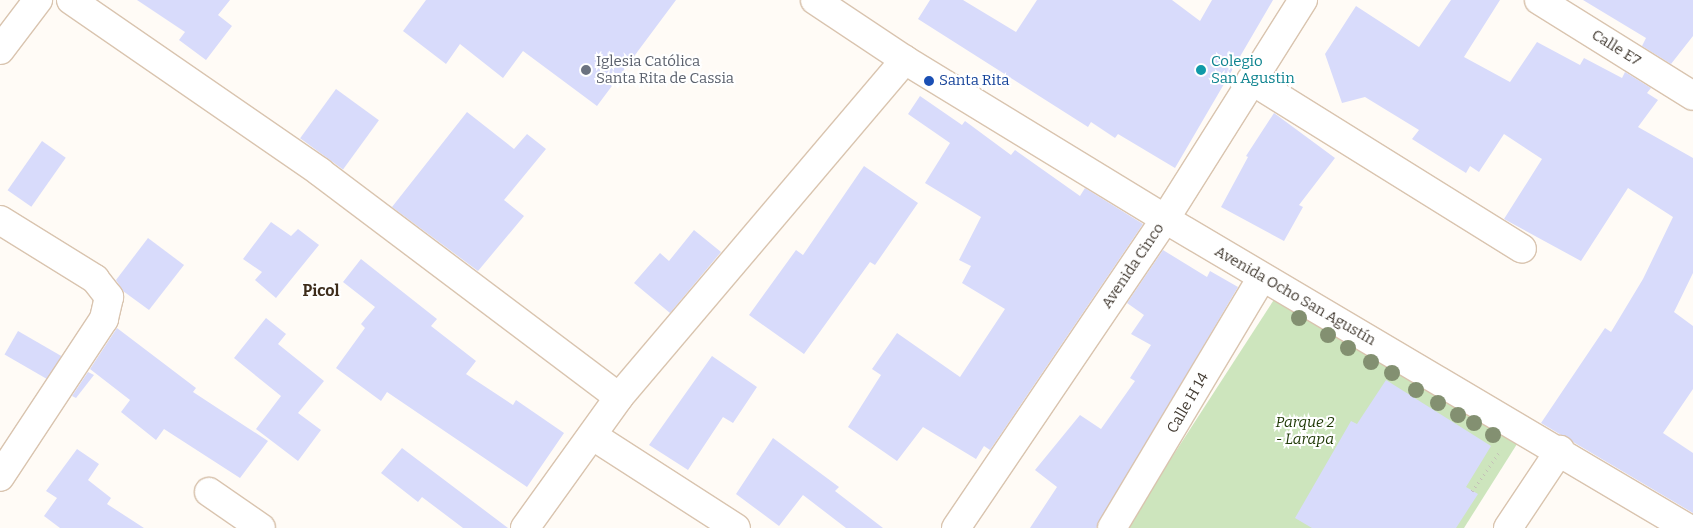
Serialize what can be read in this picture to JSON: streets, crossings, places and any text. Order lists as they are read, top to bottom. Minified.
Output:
{"streets":{"street":["Calle E7","Avenida Cinco","Avenida Ocho San Agustín","Calle H 14"]},"crossings":[["Avenida Cinco","Avenida Ocho San Agustín"],["Avenida Ocho San Agustín","Calle H 14"]],"districts":["Picol"],"parks":["Parque 2 - Larapa"],"places":["Iglesia Católica Santa Rita de Cassia","Colegio San Agustin","Santa Rita"]}
